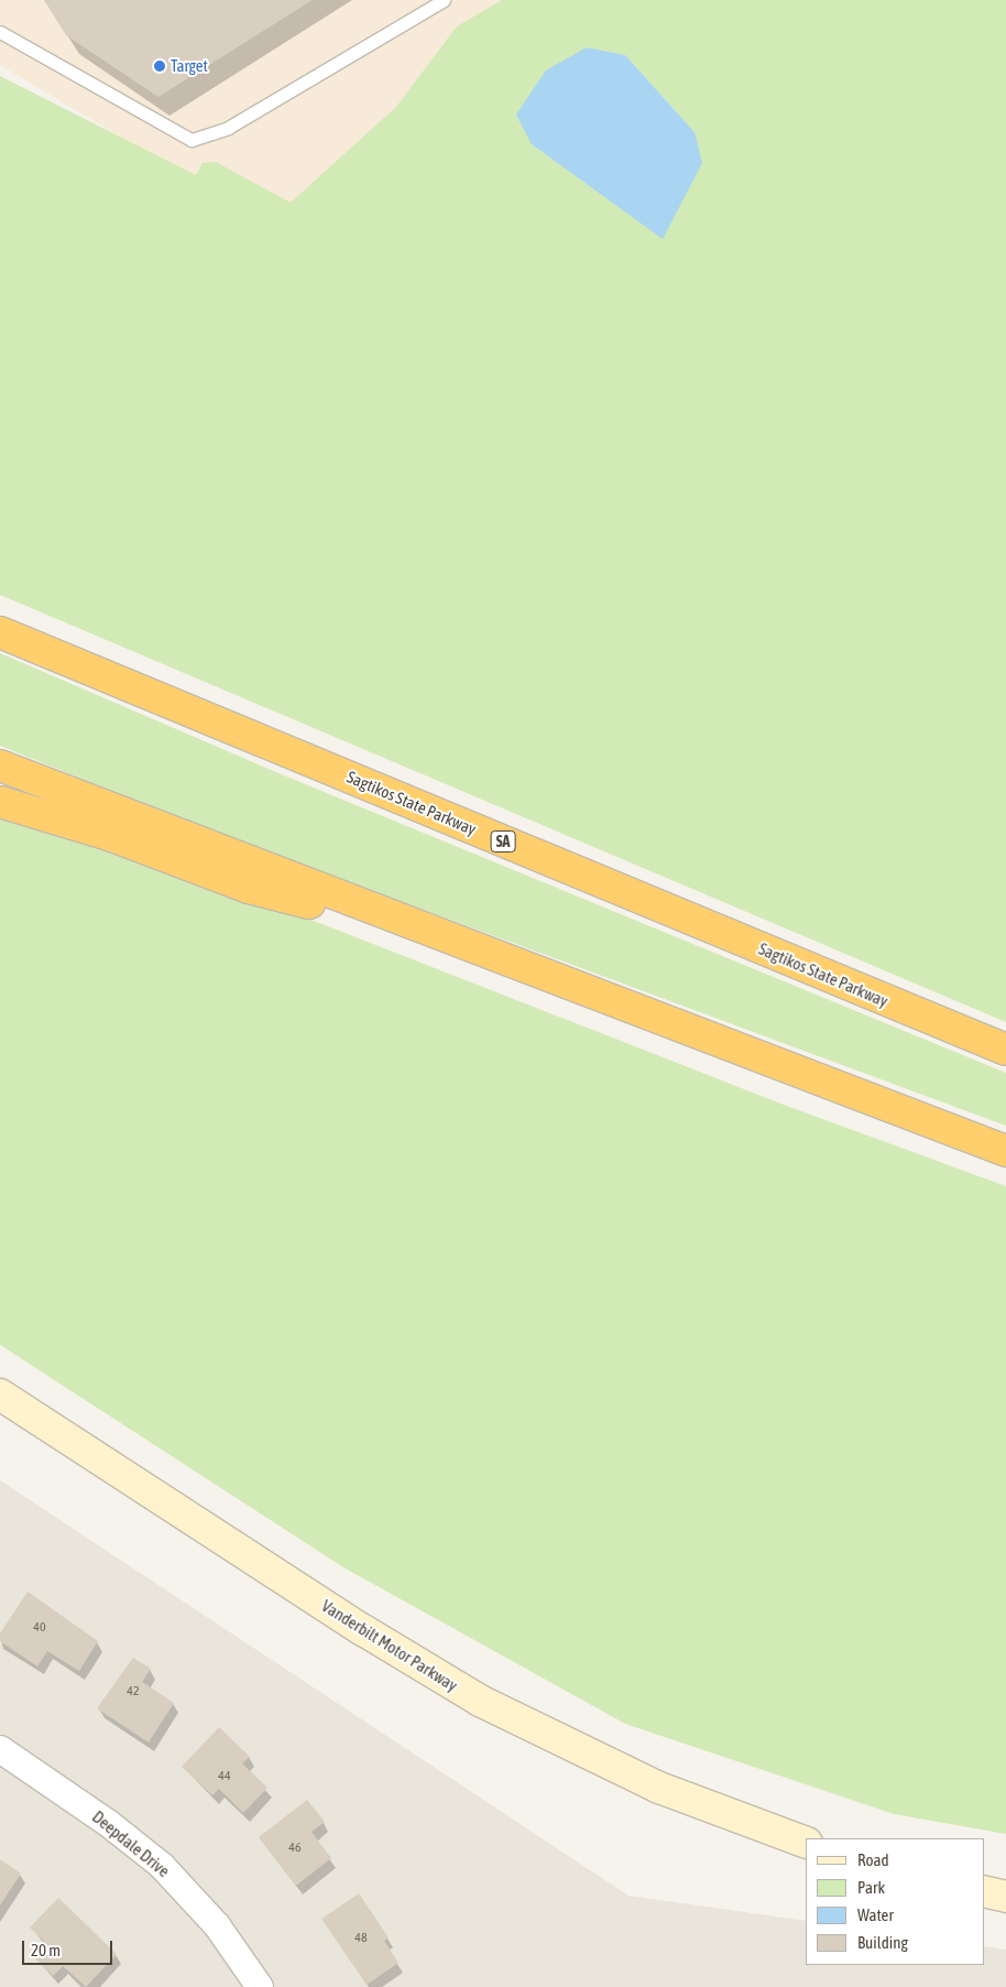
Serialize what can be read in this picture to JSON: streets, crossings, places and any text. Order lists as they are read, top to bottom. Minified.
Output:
{"streets":{"highway":["Sagtikos State Parkway","SA"],"main road":["Vanderbilt Motor Parkway"],"street":["Deepdale Drive"]},"places":["Target"],"house_numbers":["40","42","44","46","48"],"legend":["Road","Park","Water","Building"],"scale_bar":"20 m"}
